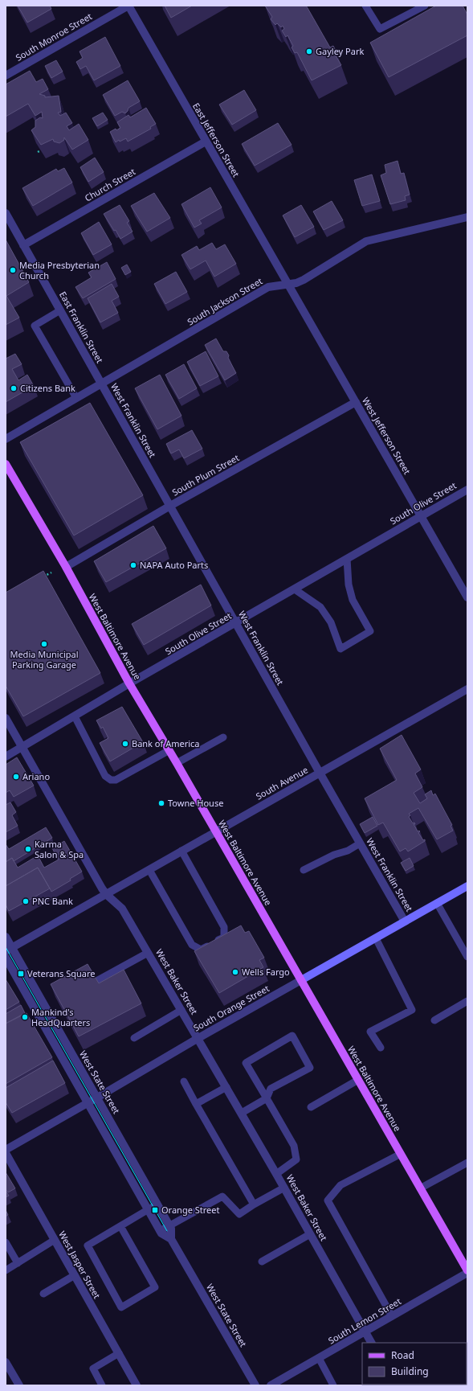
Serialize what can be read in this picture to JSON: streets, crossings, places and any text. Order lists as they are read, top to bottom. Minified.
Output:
{"streets":{"main road":["West Baltimore Avenue","South Orange Street"],"street":["South Monroe Street","East Jefferson Street","Church Street","South Jackson Street","East Franklin Street","West Franklin Street","West Jefferson Street","South Plum Street","South Olive Street","South Avenue","West Baker Street","West State Street","West Jasper Street","South Lemon Street"]},"crossings":[["South Monroe Street","East Jefferson Street"],["East Jefferson Street","Church Street"],["East Jefferson Street","South Jackson Street"],["East Jefferson Street","West Jefferson Street"],["Church Street","East Franklin Street"],["South Jackson Street","East Franklin Street"],["South Jackson Street","West Franklin Street"],["South Jackson Street","West Jefferson Street"],["East Franklin Street","West Franklin Street"],["West Franklin Street","South Plum Street"],["West Franklin Street","South Olive Street"],["West Franklin Street","South Avenue"],["West Franklin Street","South Orange Street"],["West Jefferson Street","South Plum Street"],["West Jefferson Street","South Olive Street"],["South Plum Street","West Baltimore Avenue"],["South Olive Street","West Baltimore Avenue"],["South Olive Street","West Baker Street"],["West Baltimore Avenue","South Avenue"],["West Baltimore Avenue","South Orange Street"],["West Baltimore Avenue","South Lemon Street"],["South Avenue","West Baker Street"],["West Baker Street","South Orange Street"],["West Baker Street","South Lemon Street"],["South Orange Street","West State Street"]],"places":{"other":["Gayley Park","Media Presbyterian Church","Citizens Bank","NAPA Auto Parts","Media Municipal Parking Garage","Bank of America","Ariano","Towne House","Karma Salon & Spa","PNC Bank","Wells Fargo","Mankind's HeadQuarters"],"transit":["Veterans Square","Orange Street"]},"legend":["Road","Building"]}
